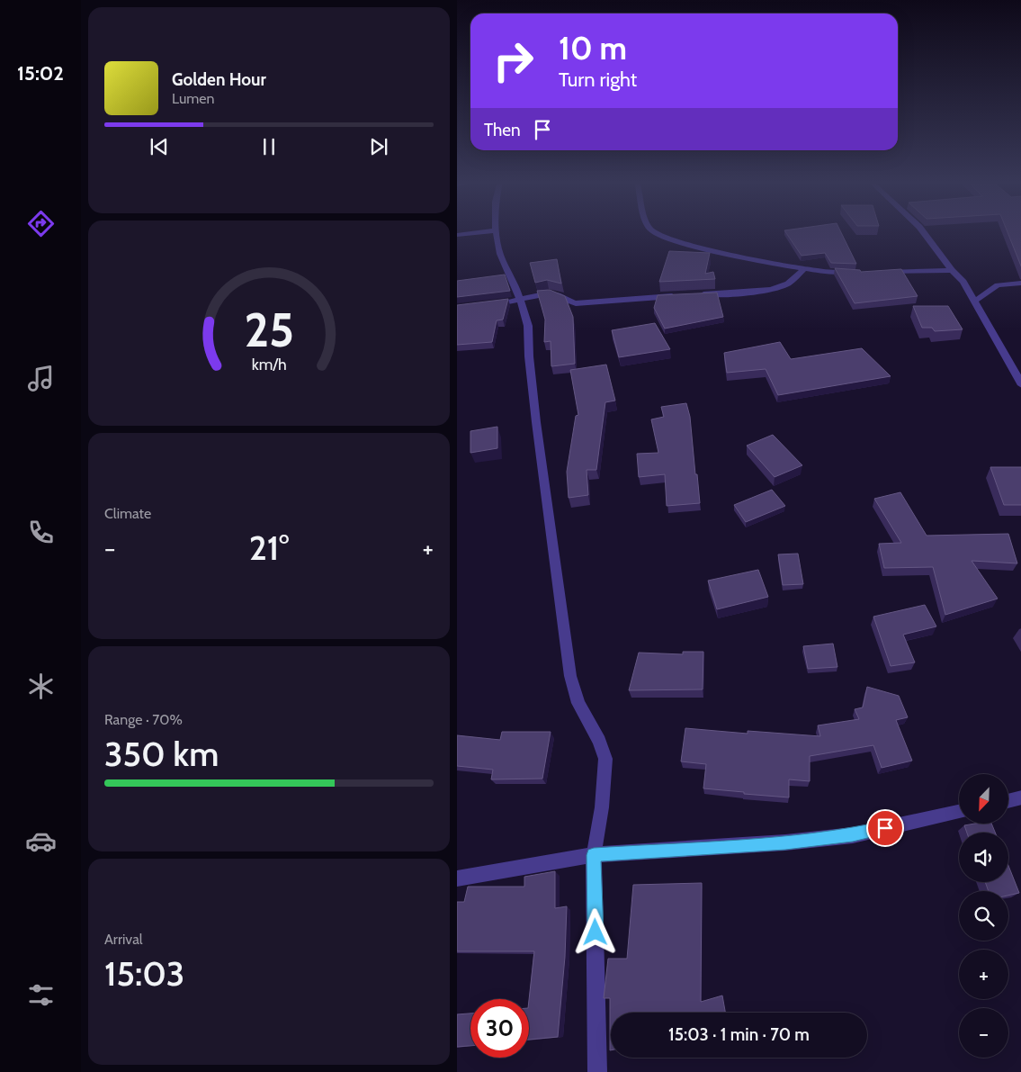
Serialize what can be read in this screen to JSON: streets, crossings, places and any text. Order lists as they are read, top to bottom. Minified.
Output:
{"north":"bottom left","page":{"tabs":"15:02","turn":["10 m","Turn right"],"song":["Golden Hour","Lumen"],"then":"Then","tile":["Climate",["Range · 70%","350 km"],["Arrival","15:03"]],"heat":["−","21°","+"],"map_buttons":["+","−"],"limit":"30","trip":"15:03 · 1 min · 70 m","gauge":["25","km/h"]}}
